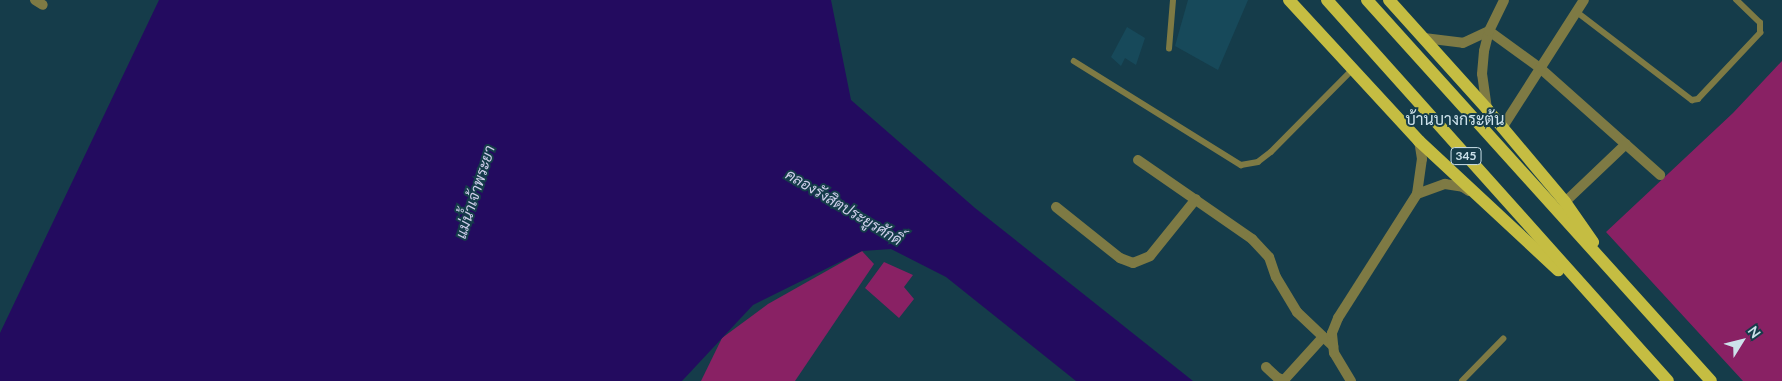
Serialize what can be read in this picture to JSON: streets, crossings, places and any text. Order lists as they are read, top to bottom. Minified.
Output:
{"streets":{"main road":["345"]},"districts":["บ้านบางกระต้น"],"water":["แม่น้ำเจ้าพระยา","คลองรังสิตประยูรศักดิ์"],"north":"top right"}
